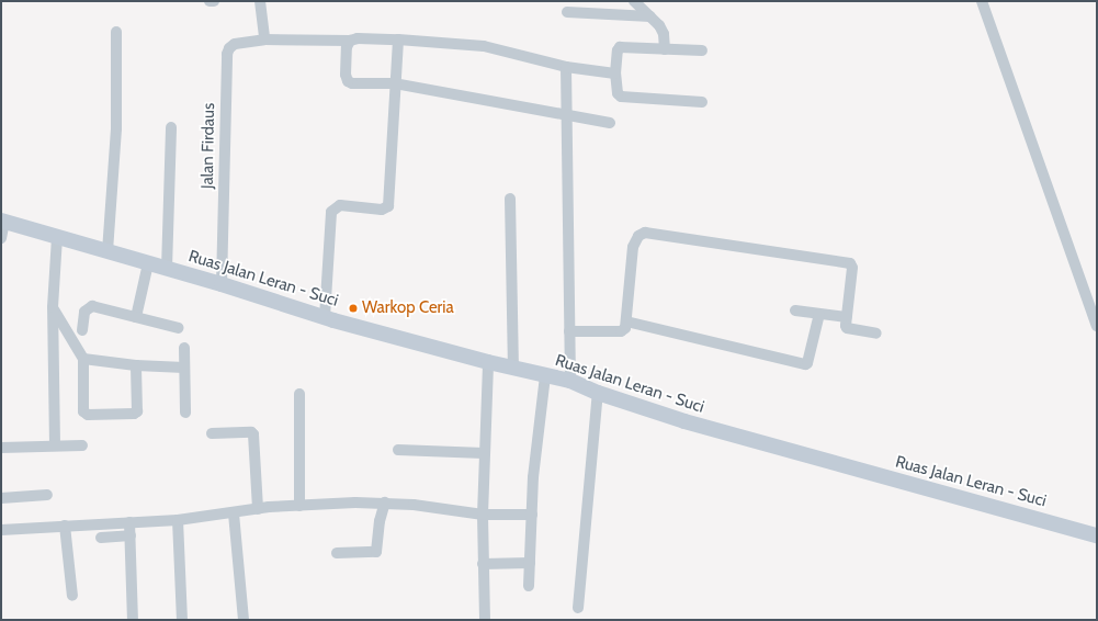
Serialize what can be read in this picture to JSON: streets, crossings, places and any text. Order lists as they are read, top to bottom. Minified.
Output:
{"streets":{"main road":["Ruas Jalan Leran - Suci"],"street":["Jalan Firdaus"]},"crossings":[["Jalan Firdaus","Ruas Jalan Leran - Suci"]],"places":["Warkop Ceria"]}
